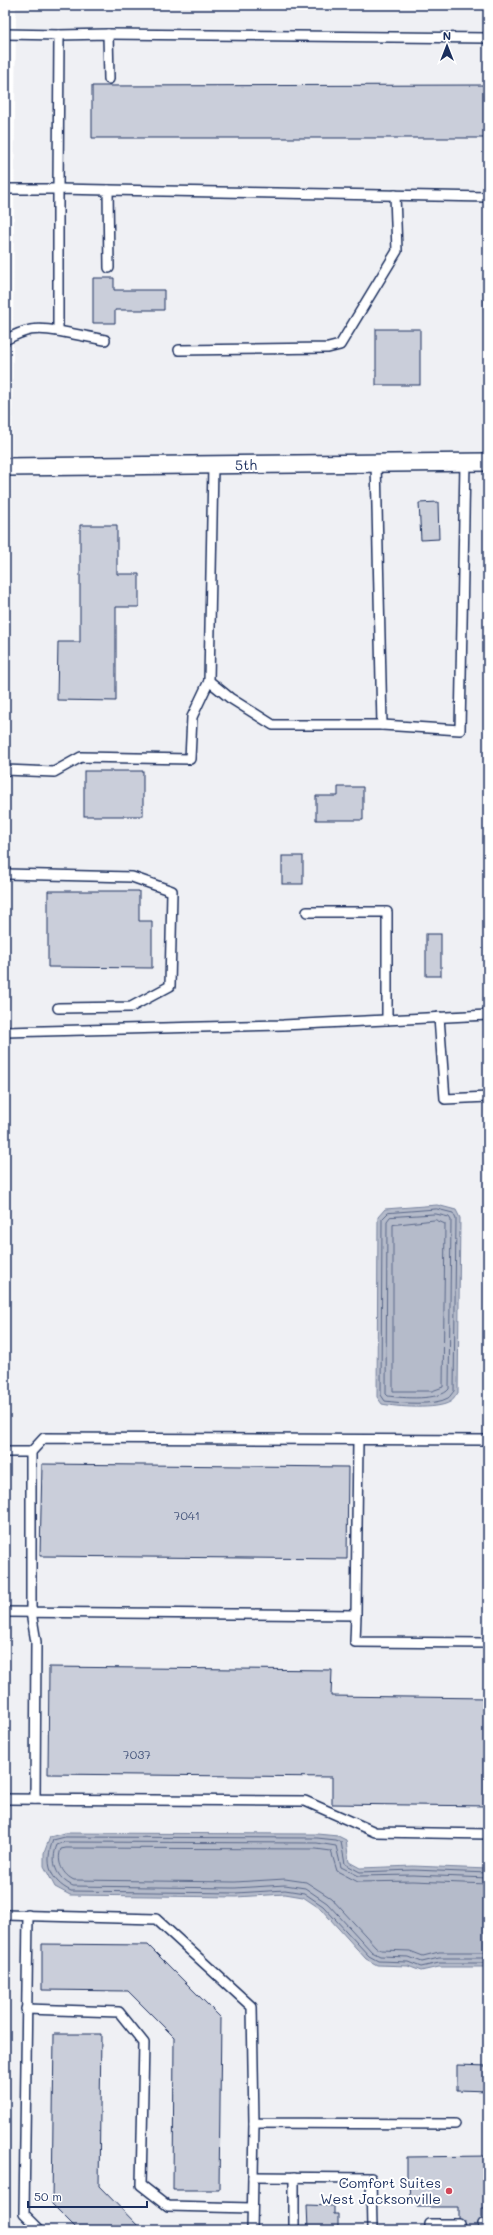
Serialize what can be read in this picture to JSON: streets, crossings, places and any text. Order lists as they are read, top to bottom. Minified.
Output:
{"streets":{"street":["5th"]},"places":["Comfort Suites West Jacksonville"],"house_numbers":["7041","7037"],"scale_bar":"50 m","north":"top"}
